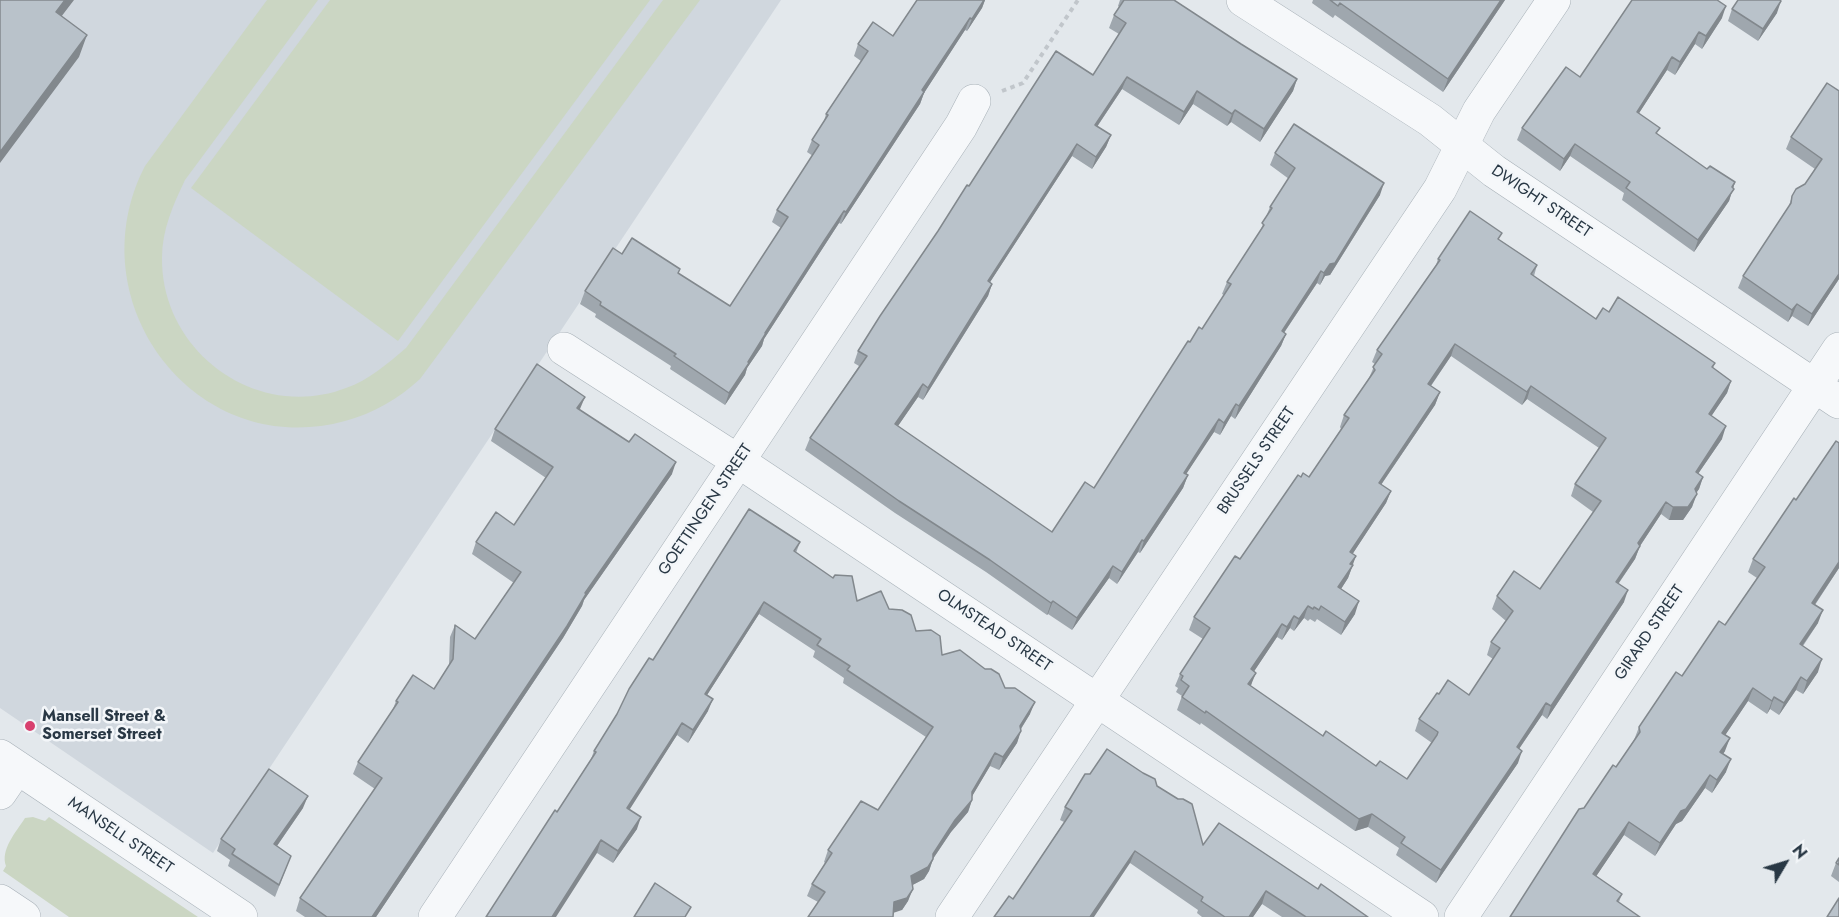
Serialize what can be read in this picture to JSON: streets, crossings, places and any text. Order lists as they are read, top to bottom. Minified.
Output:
{"streets":{"street":["DWIGHT STREET","BRUSSELS STREET","GOETTINGEN STREET","OLMSTEAD STREET","GIRARD STREET","MANSELL STREET"]},"crossings":[["DWIGHT STREET","BRUSSELS STREET"],["DWIGHT STREET","GIRARD STREET"],["BRUSSELS STREET","OLMSTEAD STREET"],["GOETTINGEN STREET","OLMSTEAD STREET"]],"places":["Mansell Street & Somerset Street"],"north":"top right"}
